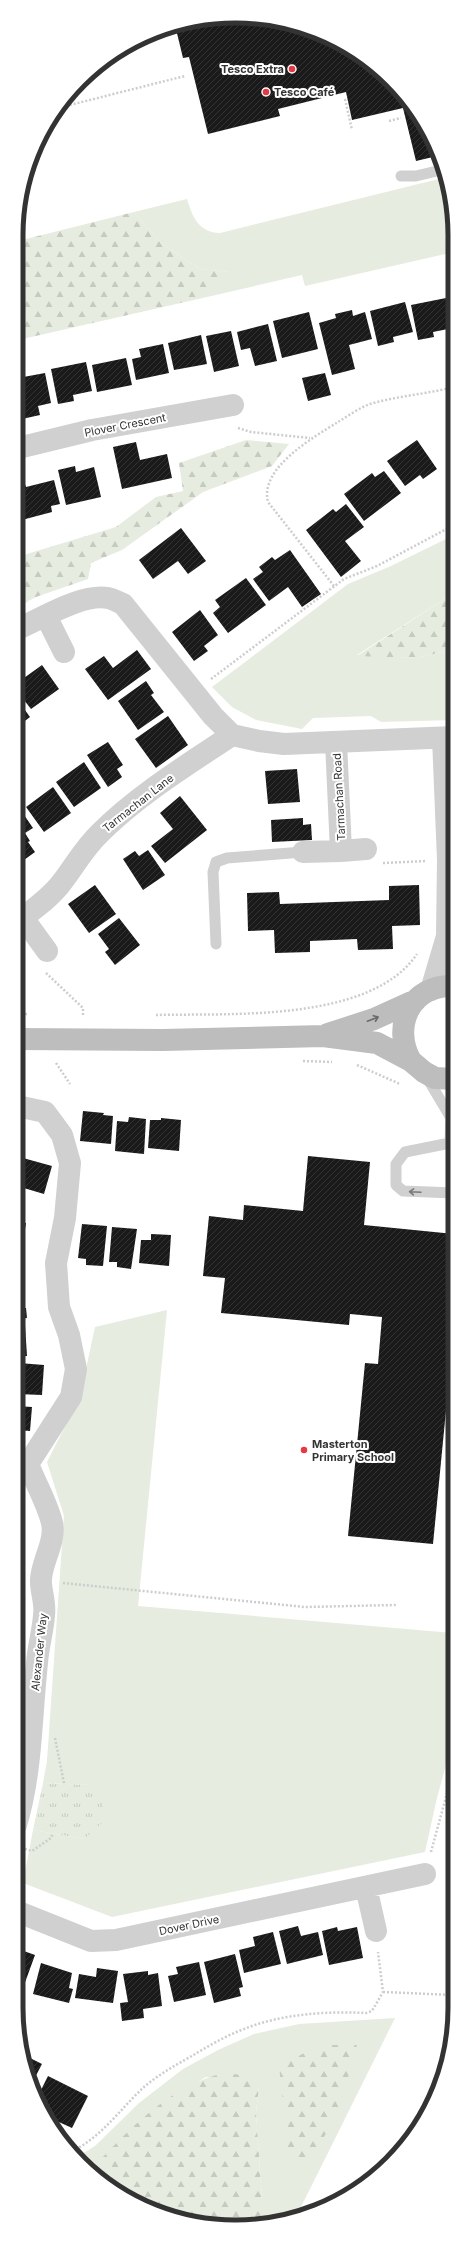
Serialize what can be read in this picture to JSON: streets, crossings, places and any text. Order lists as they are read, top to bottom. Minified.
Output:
{"streets":{"street":["Plover Crescent","Tarmachan Road","Tarmachan Lane","Alexander Way","Dover Drive"]},"crossings":[["Tarmachan Road","Tarmachan Lane"]],"places":["Tesco Extra","Tesco Café","Masterton Primary School"]}
